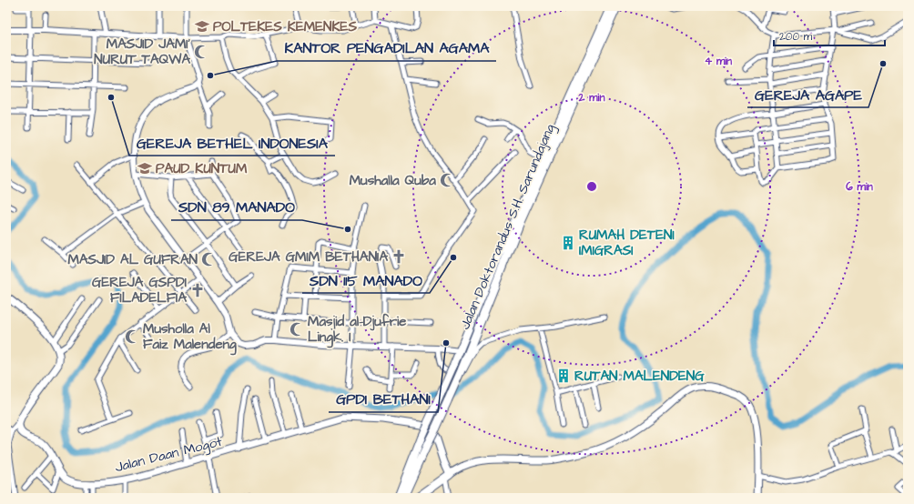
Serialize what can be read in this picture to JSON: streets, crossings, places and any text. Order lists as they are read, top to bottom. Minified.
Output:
{"streets":{"main road":["Jalan Doktorandus S.H. Sarundajang","Jalan Daan Mogot"]},"places":{"school or university":["POLTEKES KEMENKES","PAUD KUNTUM"],"mosque":["MASJID JAMI' NURUT TAQWA","Mushalla Quba","MASJID AL GUFRAN","Masjid al-Djufrie Lingk. I","Musholla Al Faiz Malendeng"],"other":["GEREJA AGAPE","KANTOR PENGADILAN AGAMA","GEREJA BETHEL INDONESIA","SDN 89 MANADO","SDN 115 MANADO","GPDI BETHANI"],"building":["RUMAH DETENI IMIGRASI","RUTAN MALENDENG"],"church":["GEREJA GMIM BETHANIA","GEREJA GSPDI FILADELFIA"]},"scale_bar":"200 m","rings":["4 min","2 min","6 min"]}
